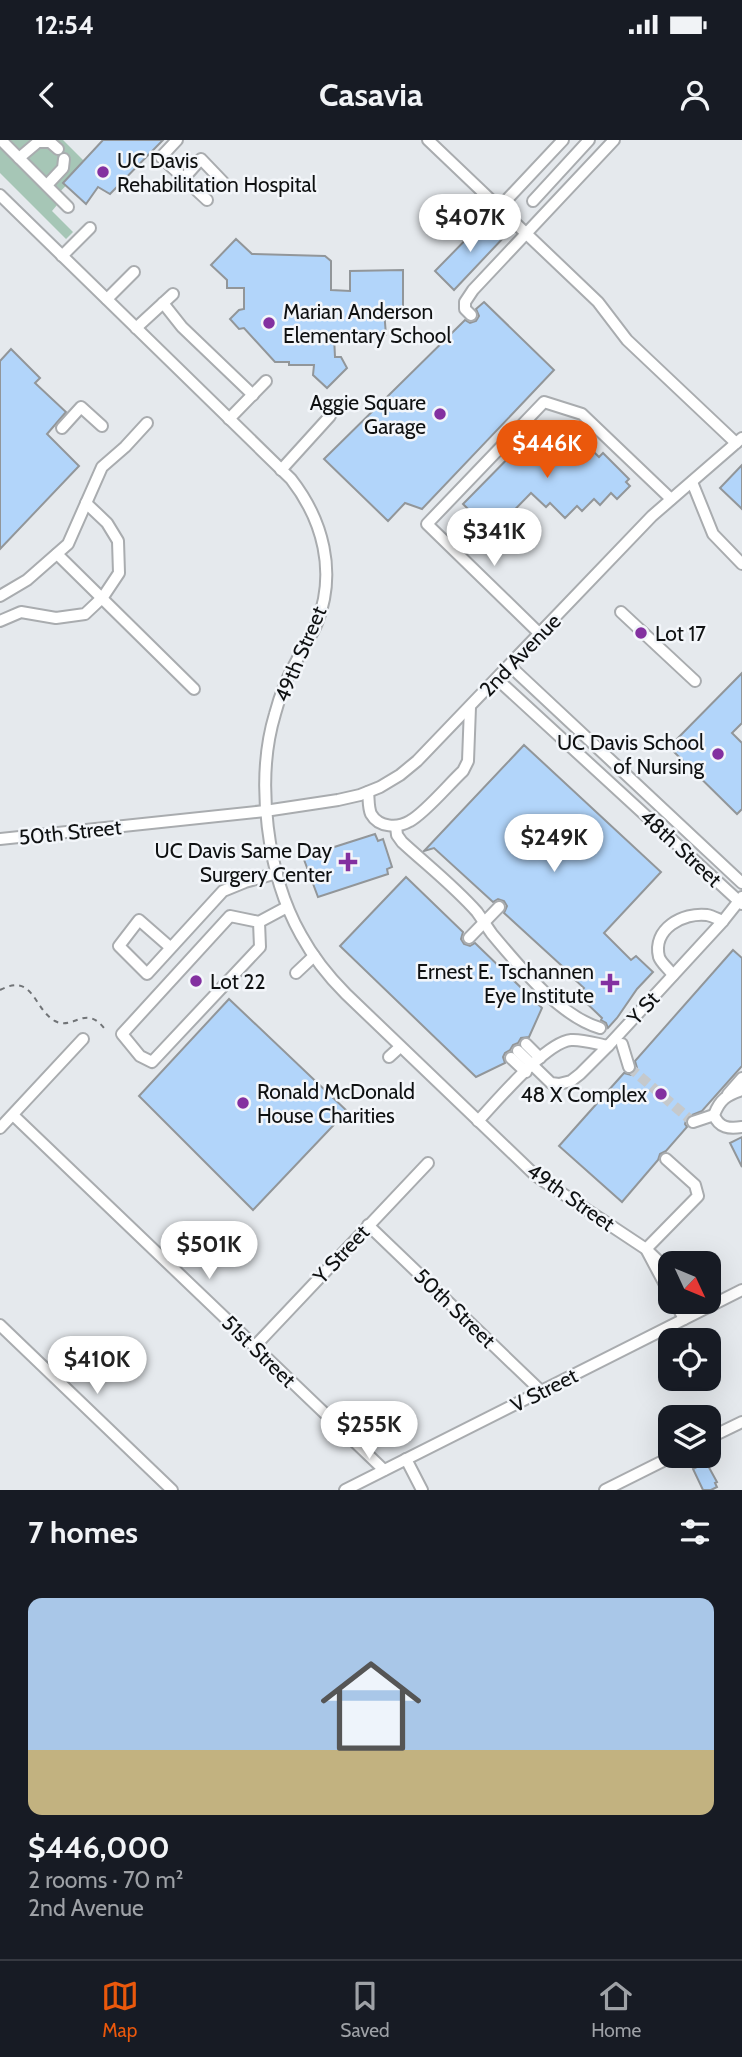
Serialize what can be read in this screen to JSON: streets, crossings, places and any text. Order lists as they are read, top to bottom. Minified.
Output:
{"streets":{"street":["49th Street","2nd Avenue","50th Street","48th Street","Y St","Y Street","51st Street","V Street"]},"crossings":[["49th Street","2nd Avenue"],["49th Street","50th Street"],["2nd Avenue","50th Street"],["2nd Avenue","48th Street"],["50th Street","Y Street"],["50th Street","V Street"],["48th Street","Y St"],["Y Street","51st Street"],["51st Street","V Street"]],"places":{"other":["UC Davis Rehabilitation Hospital","Marian Anderson Elementary School","Aggie Square Garage","Lot 17","UC Davis School of Nursing","Lot 22","48 X Complex","Ronald McDonald House Charities"],"health":["UC Davis Same Day Surgery Center","Ernest E. Tschannen Eye Institute"]},"north":"bottom right","page":{"status":"12:54","header":"Casavia","price":["$407K","$446K","$341K","$249K","$501K","$410K","$255K"],"heading":"7 homes","list":[{"name":"$446,000","note":"2 rooms · 70 m² · 2nd Avenue"}],"tabs":["Map","Saved","Home"]}}
